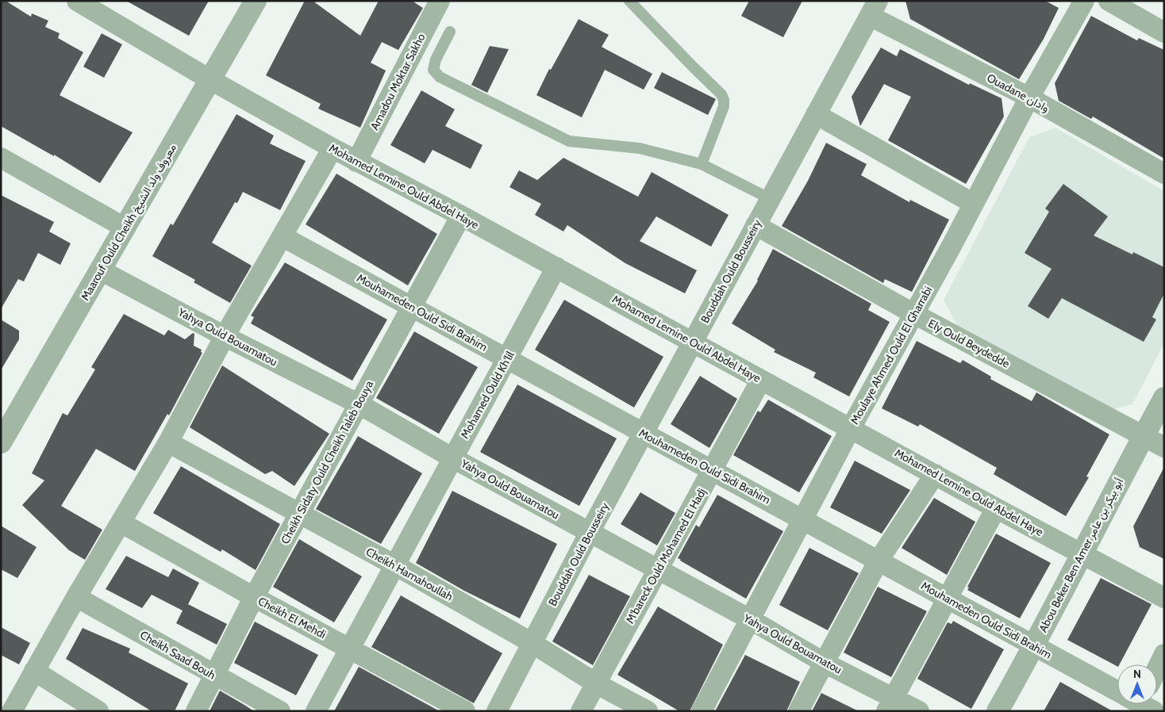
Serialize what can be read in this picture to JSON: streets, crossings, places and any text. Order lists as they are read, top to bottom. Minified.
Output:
{"streets":{"street":["Amadou Moktar Sakho","Ouadane وادان","Mohamed Lemine Ould Abdel Haye","Maarouf Ould Cheikh معروف ولد الشيخ","Bouddah Ould Bousseiry","Mouhameden Ould Sidi Brahim","Yahya Ould Bouamatou","Ely Ould Beydedde","Moulaye Ahmed Ould El Gharrabi","Mohamed Ould Kh'lil","Cheikh Sidaty Ould Cheikh Taleb Bouya","Abou Beker Ben Amer أبو بيكر بن عامر","M'bareck Ould Mohamed El Hadj","Cheikh Hamahoullah","Cheikh El Mehdi","Cheikh Saad Bouh"]},"crossings":[["Amadou Moktar Sakho","Mohamed Lemine Ould Abdel Haye"],["Ouadane وادان","Bouddah Ould Bousseiry"],["Ouadane وادان","Moulaye Ahmed Ould El Gharrabi"],["Mohamed Lemine Ould Abdel Haye","Maarouf Ould Cheikh معروف ولد الشيخ"],["Mohamed Lemine Ould Abdel Haye","Bouddah Ould Bousseiry"],["Mohamed Lemine Ould Abdel Haye","Moulaye Ahmed Ould El Gharrabi"],["Mohamed Lemine Ould Abdel Haye","Mohamed Ould Kh'lil"],["Mohamed Lemine Ould Abdel Haye","Cheikh Sidaty Ould Cheikh Taleb Bouya"],["Mohamed Lemine Ould Abdel Haye","Abou Beker Ben Amer أبو بيكر بن عامر"],["Mohamed Lemine Ould Abdel Haye","M'bareck Ould Mohamed El Hadj"],["Maarouf Ould Cheikh معروف ولد الشيخ","Yahya Ould Bouamatou"],["Bouddah Ould Bousseiry","Mouhameden Ould Sidi Brahim"],["Bouddah Ould Bousseiry","Yahya Ould Bouamatou"],["Bouddah Ould Bousseiry","Ely Ould Beydedde"],["Bouddah Ould Bousseiry","Cheikh Hamahoullah"],["Mouhameden Ould Sidi Brahim","Moulaye Ahmed Ould El Gharrabi"],["Mouhameden Ould Sidi Brahim","Mohamed Ould Kh'lil"],["Mouhameden Ould Sidi Brahim","Cheikh Sidaty Ould Cheikh Taleb Bouya"],["Mouhameden Ould Sidi Brahim","Abou Beker Ben Amer أبو بيكر بن عامر"],["Mouhameden Ould Sidi Brahim","M'bareck Ould Mohamed El Hadj"],["Yahya Ould Bouamatou","Moulaye Ahmed Ould El Gharrabi"],["Yahya Ould Bouamatou","Mohamed Ould Kh'lil"],["Yahya Ould Bouamatou","Cheikh Sidaty Ould Cheikh Taleb Bouya"],["Yahya Ould Bouamatou","M'bareck Ould Mohamed El Hadj"],["Ely Ould Beydedde","Moulaye Ahmed Ould El Gharrabi"],["Ely Ould Beydedde","Abou Beker Ben Amer أبو بيكر بن عامر"],["Mohamed Ould Kh'lil","Cheikh Hamahoullah"],["Mohamed Ould Kh'lil","Cheikh El Mehdi"],["Cheikh Sidaty Ould Cheikh Taleb Bouya","Cheikh Hamahoullah"],["Cheikh Sidaty Ould Cheikh Taleb Bouya","Cheikh El Mehdi"],["Cheikh Sidaty Ould Cheikh Taleb Bouya","Cheikh Saad Bouh"],["M'bareck Ould Mohamed El Hadj","Cheikh Hamahoullah"]],"north":"top"}
